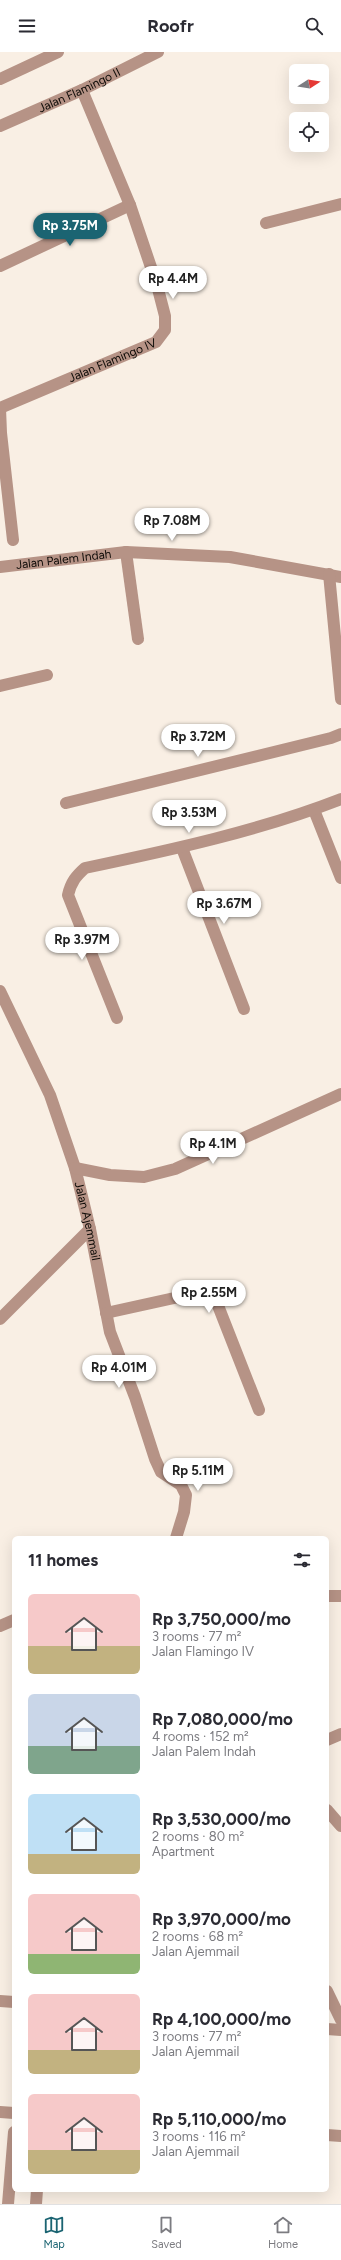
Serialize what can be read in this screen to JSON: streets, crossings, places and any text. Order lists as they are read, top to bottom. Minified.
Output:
{"streets":{"street":["Jalan Flamingo II","Jalan Flamingo IV","Jalan Palem Indah","Jalan Ajemmail"]},"crossings":[["Jalan Flamingo II","Jalan Flamingo IV"]],"north":"right","page":{"header":"Roofr","price":["Rp 3.75M","Rp 4.4M","Rp 7.08M","Rp 3.72M","Rp 3.53M","Rp 3.67M","Rp 3.97M","Rp 4.1M","Rp 2.55M","Rp 4.01M","Rp 5.11M"],"heading":"11 homes","list":[{"name":"Rp 3,750,000/mo","note":"3 rooms · 77 m² · Jalan Flamingo IV"},{"name":"Rp 7,080,000/mo","note":"4 rooms · 152 m² · Jalan Palem Indah"},{"name":"Rp 3,530,000/mo","note":"2 rooms · 80 m² · Apartment"},{"name":"Rp 3,970,000/mo","note":"2 rooms · 68 m² · Jalan Ajemmail"},{"name":"Rp 4,100,000/mo","note":"3 rooms · 77 m² · Jalan Ajemmail"},{"name":"Rp 5,110,000/mo","note":"3 rooms · 116 m² · Jalan Ajemmail"}],"tabs":["Map","Saved","Home"]}}
